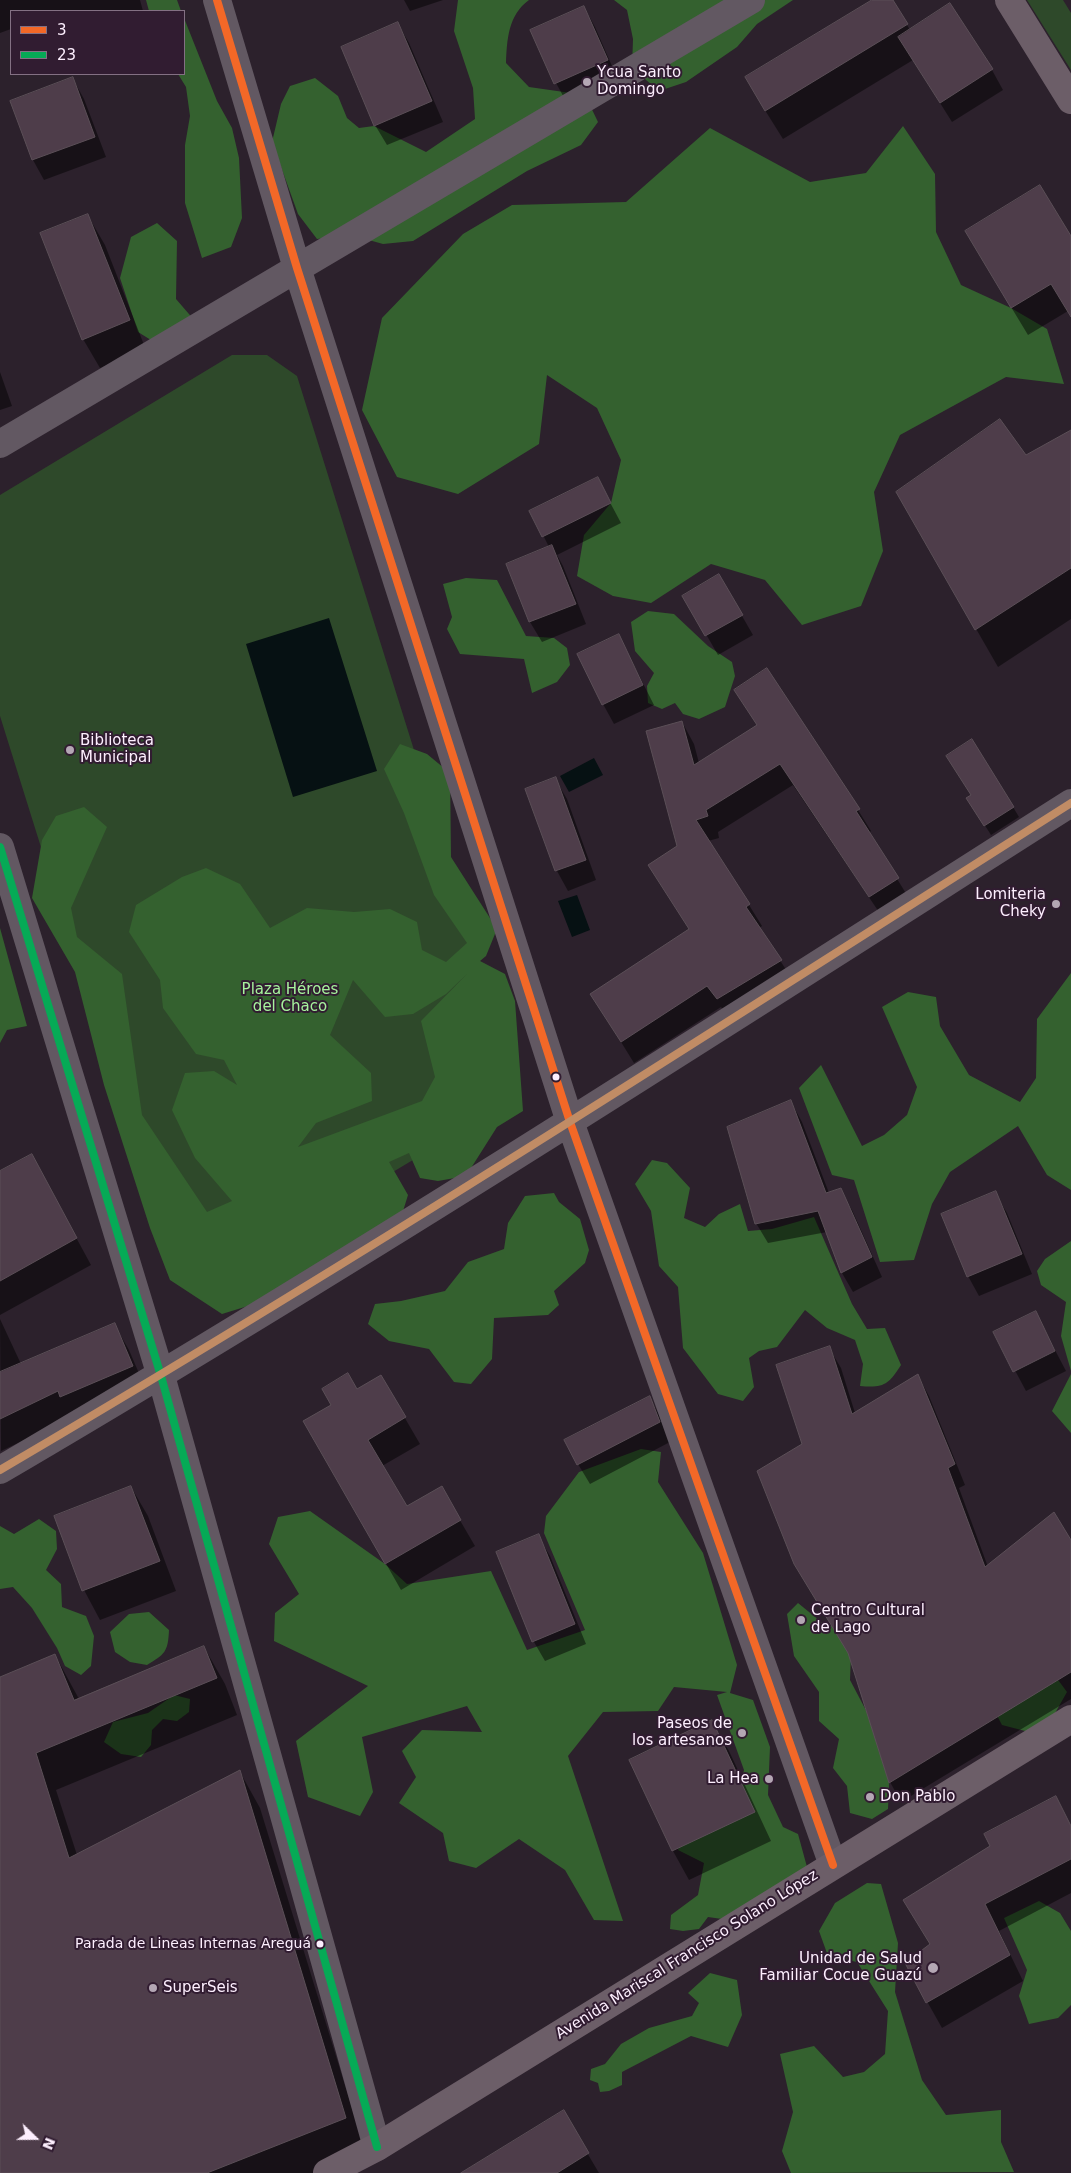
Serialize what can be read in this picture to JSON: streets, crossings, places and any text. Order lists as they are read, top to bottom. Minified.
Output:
{"streets":{"main road":["Avenida Mariscal Francisco Solano López"]},"parks":["Plaza Héroes del Chaco"],"places":["Ycua Santo Domingo","Biblioteca Municipal","Lomiteria Cheky","Centro Cultural de Lago","Paseos de los artesanos","La Hea","Don Pablo","Parada de Lineas Internas Areguá","Unidad de Salud Familiar Cocue Guazú","SuperSeis"],"lines":["transit line 3","transit line 23"],"legend":["3","23"],"north":"right"}
